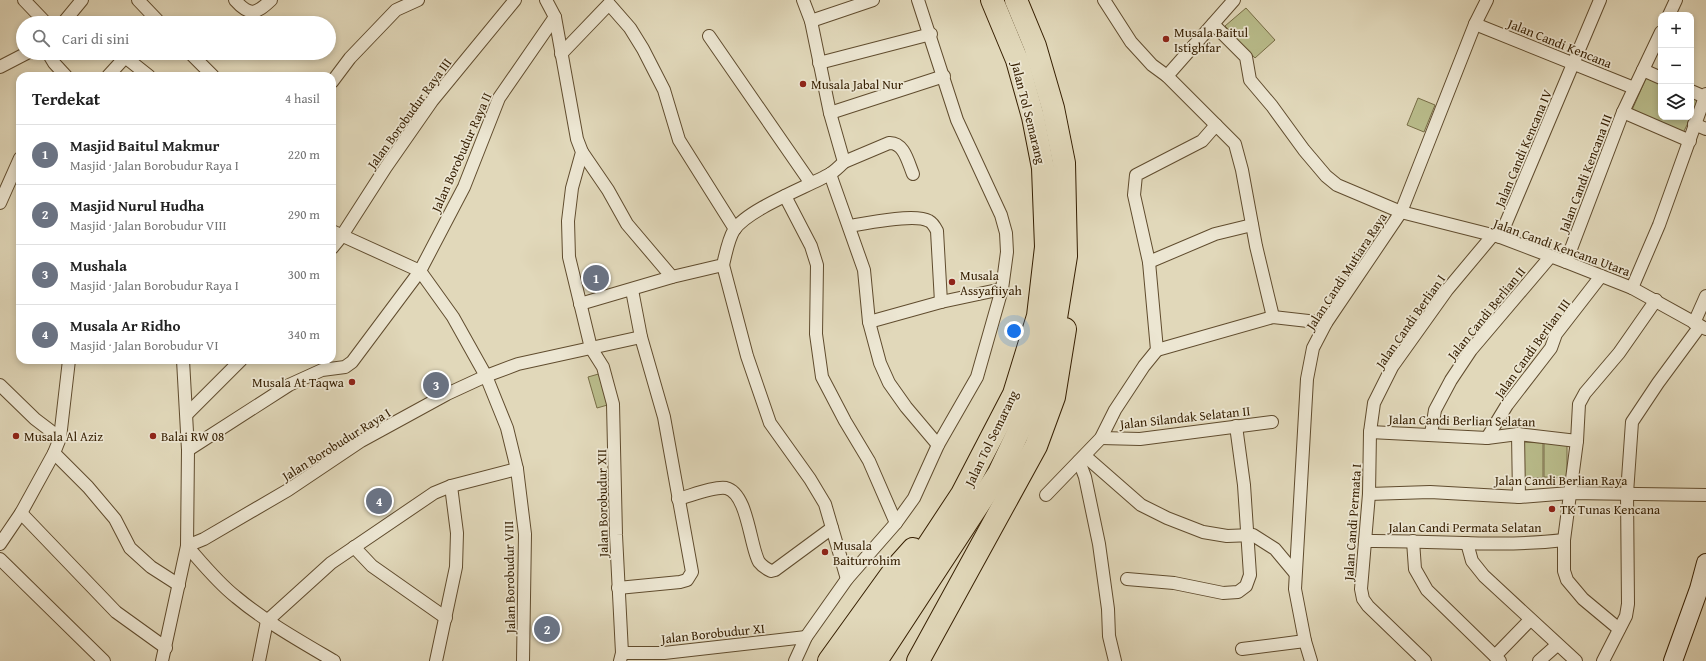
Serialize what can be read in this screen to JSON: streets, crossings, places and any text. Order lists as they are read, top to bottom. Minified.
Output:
{"streets":{"highway":["Jalan Tol Semarang"],"street":["Jalan Candi Kencana","Jalan Borobudur Raya III","Jalan Candi Kencana IV","Jalan Borobudur Raya II","Jalan Candi Kencana III","Jalan Candi Kencana Utara","Jalan Candi Mutiara Raya","Jalan Candi Berlian II","Jalan Candi Berlian I","Jalan Candi Berlian III","Jalan Silandak Selatan II","Jalan Candi Berlian Selatan","Jalan Borobudur Raya I","Jalan Candi Berlian Raya","Jalan Borobudur XII","Jalan Candi Permata I","Jalan Candi Permata Selatan","Jalan Borobudur VIII","Jalan Borobudur XI"]},"crossings":[["Jalan Candi Kencana","Jalan Candi Kencana IV"],["Jalan Candi Kencana","Jalan Candi Kencana III"],["Jalan Candi Kencana","Jalan Candi Mutiara Raya"],["Jalan Candi Kencana IV","Jalan Candi Kencana Utara"],["Jalan Candi Kencana IV","Jalan Candi Berlian I"],["Jalan Borobudur Raya II","Jalan Borobudur VIII"],["Jalan Candi Kencana III","Jalan Candi Kencana Utara"],["Jalan Candi Kencana Utara","Jalan Candi Mutiara Raya"],["Jalan Candi Kencana Utara","Jalan Candi Berlian II"],["Jalan Candi Kencana Utara","Jalan Candi Berlian I"],["Jalan Candi Kencana Utara","Jalan Candi Berlian III"],["Jalan Candi Berlian II","Jalan Candi Berlian Selatan"],["Jalan Candi Berlian I","Jalan Candi Berlian Selatan"],["Jalan Candi Berlian I","Jalan Candi Permata I"],["Jalan Candi Berlian III","Jalan Candi Berlian Selatan"],["Jalan Candi Berlian Selatan","Jalan Candi Permata I"],["Jalan Borobudur Raya I","Jalan Borobudur XII"],["Jalan Borobudur Raya I","Jalan Borobudur VIII"],["Jalan Candi Berlian Raya","Jalan Candi Permata I"],["Jalan Borobudur XII","Jalan Borobudur XI"],["Jalan Candi Permata I","Jalan Candi Permata Selatan"]],"places":["Musala Baitul Istighfar","Musala Jabal Nur","Musala Assyafiiyah","Musala At Taqwa","Musala Al Aziz","Balai RW 08","TK Tunas Kencana","Musala Baiturrohim"],"page":{"map_buttons":["+","−"],"search":"Cari di sini","heading":["Terdekat","4 hasil"],"list":[{"mark":"1","name":"Masjid Baitul Makmur","note":"Masjid · Jalan Borobudur Raya I","value":"220 m"},{"mark":"2","name":"Masjid Nurul Hudha","note":"Masjid · Jalan Borobudur VIII","value":"290 m"},{"mark":"3","name":"Mushala","note":"Masjid · Jalan Borobudur Raya I","value":"300 m"},{"mark":"4","name":"Musala Ar Ridho","note":"Masjid · Jalan Borobudur VI","value":"340 m"}],"pins":["1","3","4","2"]}}
